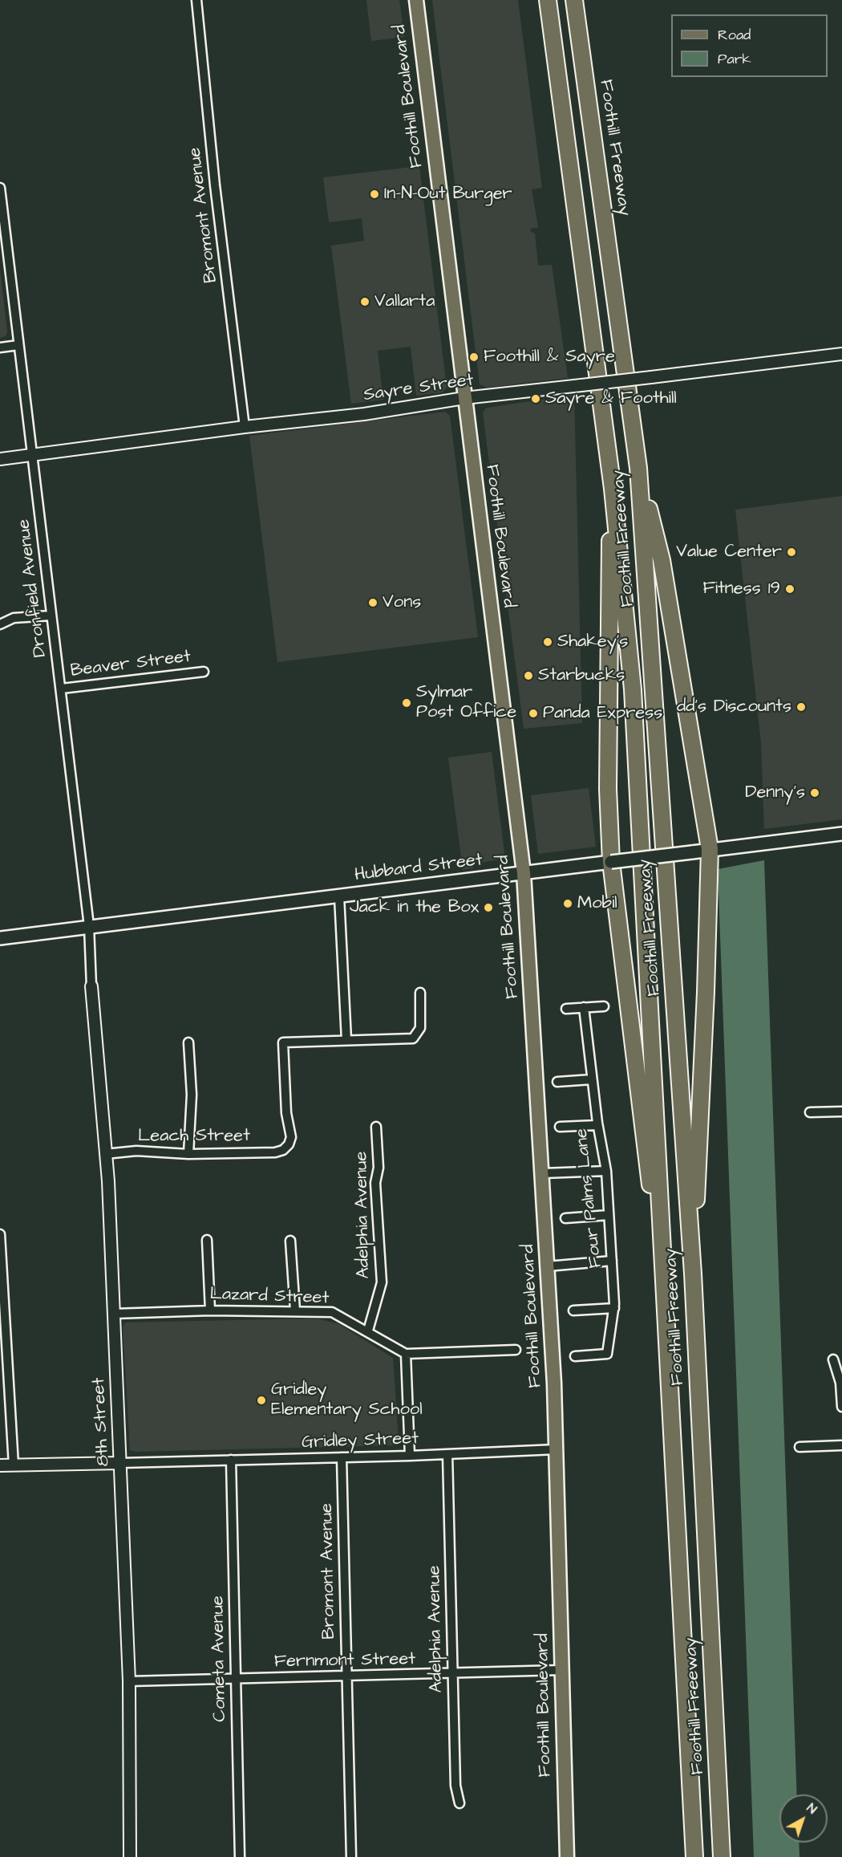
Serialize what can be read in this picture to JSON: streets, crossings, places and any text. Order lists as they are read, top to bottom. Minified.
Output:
{"streets":{"highway":["Foothill Freeway"],"main road":["Foothill Boulevard","Hubbard Street"],"street":["Bromont Avenue","Sayre Street","Dronfield Avenue","Beaver Street","Leach Street","Four Palms Lane","Adelphia Avenue","Lazard Street","8th Street","Gridley Street","Cometa Avenue","Fernmont Street"]},"crossings":[["Foothill Boulevard","Sayre Street"],["Foothill Boulevard","Hubbard Street"],["Foothill Boulevard","Gridley Street"],["Foothill Boulevard","Fernmont Street"],["Bromont Avenue","Sayre Street"],["Bromont Avenue","Gridley Street"],["Bromont Avenue","Fernmont Street"],["Sayre Street","Dronfield Avenue"],["Dronfield Avenue","Beaver Street"],["Dronfield Avenue","Hubbard Street"],["Dronfield Avenue","8th Street"],["Leach Street","8th Street"],["Adelphia Avenue","Lazard Street"],["Adelphia Avenue","Gridley Street"],["Adelphia Avenue","Fernmont Street"],["Lazard Street","8th Street"],["8th Street","Gridley Street"],["8th Street","Fernmont Street"],["Gridley Street","Cometa Avenue"],["Cometa Avenue","Fernmont Street"]],"places":["In-N-Out Burger","Vallarta","Foothill & Sayre","Sayre & Foothill","Value Center","Fitness 19","Vons","Shakey's","Starbucks","Sylmar Post Office","dd's Discounts","Panda Express","Denny's","Mobil","Jack in the Box","Gridley Elementary School"],"legend":["Road","Park"],"north":"top right"}
